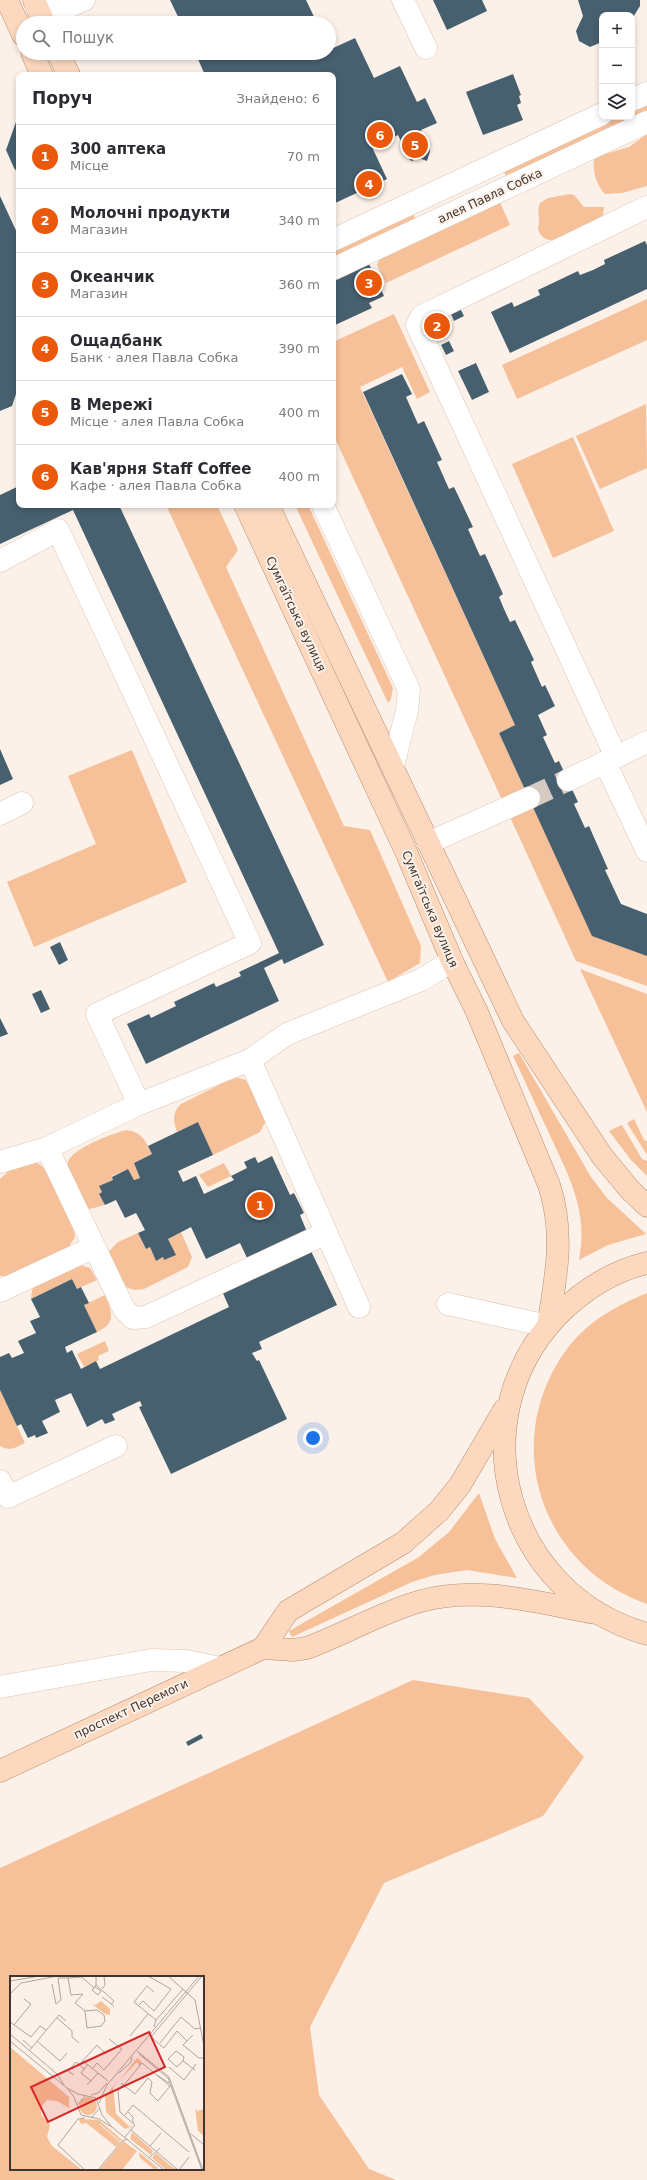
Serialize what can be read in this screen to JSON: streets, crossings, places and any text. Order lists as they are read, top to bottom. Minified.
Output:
{"streets":{"main road":["Сумгаїтська вулиця","проспект Перемоги"],"street":["алея Павла Собка"]},"page":{"map_buttons":["+","−"],"search":"Пошук","heading":["Поруч","Знайдено: 6"],"pins":["6","5","4","3","2","1"],"list":[{"mark":"1","name":"300 аптека","note":"Місце","value":"70 m"},{"mark":"2","name":"Молочні продукти","note":"Магазин","value":"340 m"},{"mark":"3","name":"Океанчик","note":"Магазин","value":"360 m"},{"mark":"4","name":"Ощадбанк","note":"Банк · алея Павла Собка","value":"390 m"},{"mark":"5","name":"В Мережі","note":"Місце · алея Павла Собка","value":"400 m"},{"mark":"6","name":"Кав'ярня Staff Coffee","note":"Кафе · алея Павла Собка","value":"400 m"}]}}
